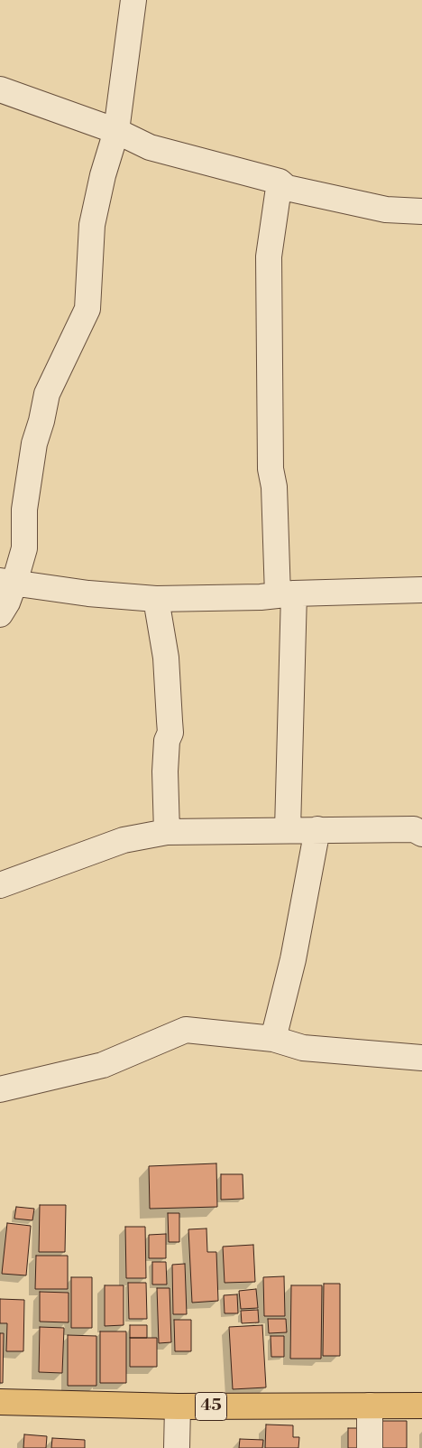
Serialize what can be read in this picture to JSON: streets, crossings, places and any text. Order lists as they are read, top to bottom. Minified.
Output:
{"streets":{"main road":["45"]}}
